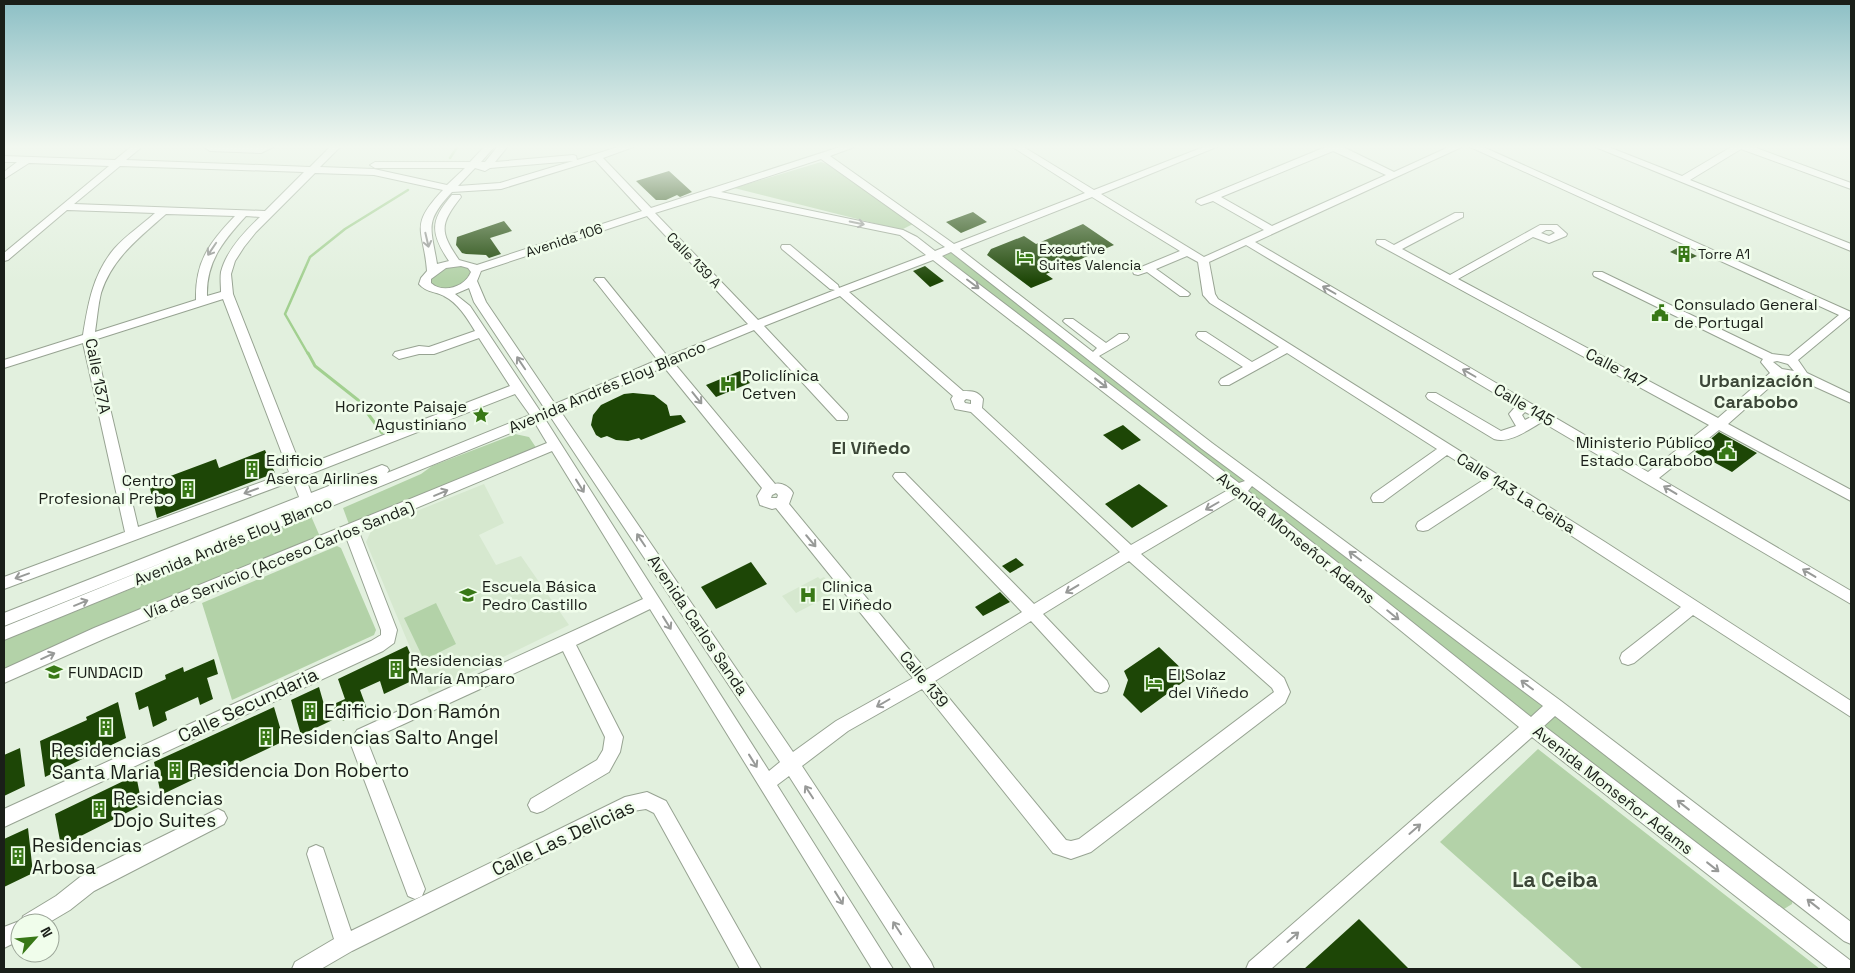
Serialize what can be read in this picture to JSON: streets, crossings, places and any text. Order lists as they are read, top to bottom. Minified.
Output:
{"streets":{"street":["Avenida 106","Calle 139 A","Calle 147","Calle 137A","Avenida Andrés Eloy Blanco","Calle 145","Calle 143 La Ceiba","Avenida Monseñor Adams","Vía de Servicio (Acceso Carlos Sanda)","Avenida Carlos Sanda","Calle 139","Calle Secundaria","Calle Las Delicias"]},"crossings":[["Avenida 106","Calle 139 A"],["Avenida 106","Avenida Monseñor Adams"],["Avenida 106","Avenida Carlos Sanda"],["Calle 139 A","Avenida Andrés Eloy Blanco"],["Avenida Andrés Eloy Blanco","Avenida Monseñor Adams"],["Avenida Andrés Eloy Blanco","Avenida Carlos Sanda"],["Avenida Andrés Eloy Blanco","Calle 139"],["Vía de Servicio (Acceso Carlos Sanda)","Avenida Carlos Sanda"],["Vía de Servicio (Acceso Carlos Sanda)","Calle Secundaria"]],"one_way":["Calle 145"],"districts":["Urbanización Carabobo","El Viñedo","La Ceiba"],"places":{"building":["Torre A1","Edificio Aserca Airlines","Centro Profesional Prebo","Residencias María Amparo","Edificio Don Ramón","Residencias Santa Maria","Residencias Salto Angel","Residencia Don Roberto","Residencias Dojo Suites","Residencias Arbosa"],"hotel":["Executive Suites Valencia","El Solaz del Viñedo"],"public building":["Consulado General de Portugal","Ministerio Público Estado Carabobo"],"hospital":["Policlínica Cetven","Clinica El Viñedo"],"place":["Horizonte Paisaje Agustiniano"],"school or university":["Escuela Básica Pedro Castillo","FUNDACID"]},"north":"top right"}
